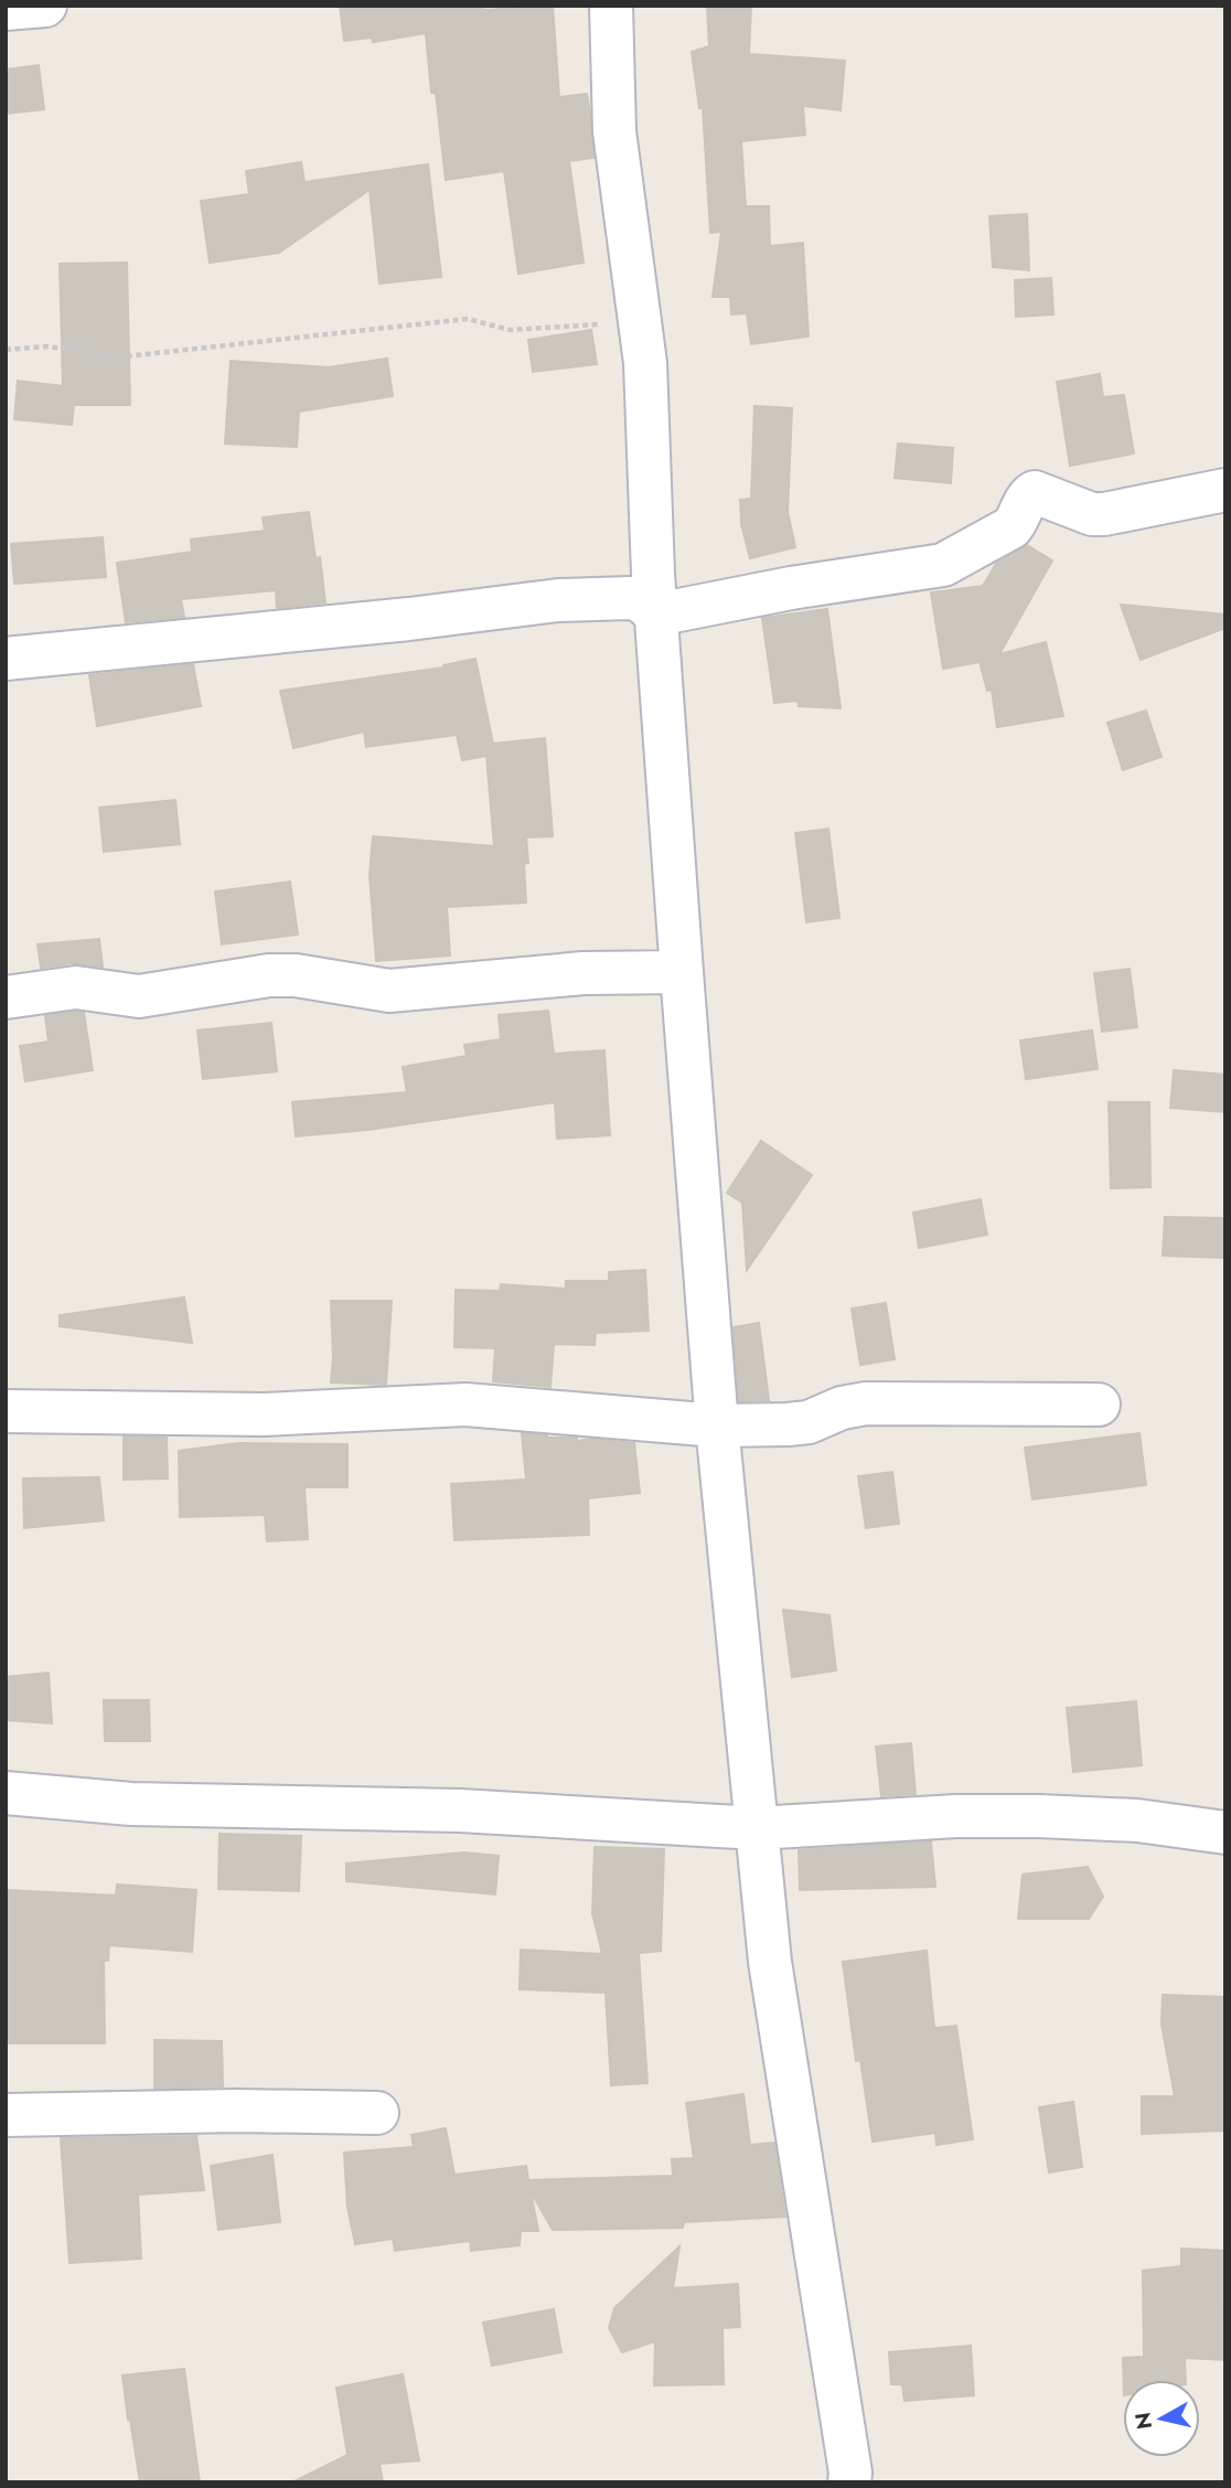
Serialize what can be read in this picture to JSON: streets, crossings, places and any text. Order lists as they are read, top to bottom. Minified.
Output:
{"north":"left"}
